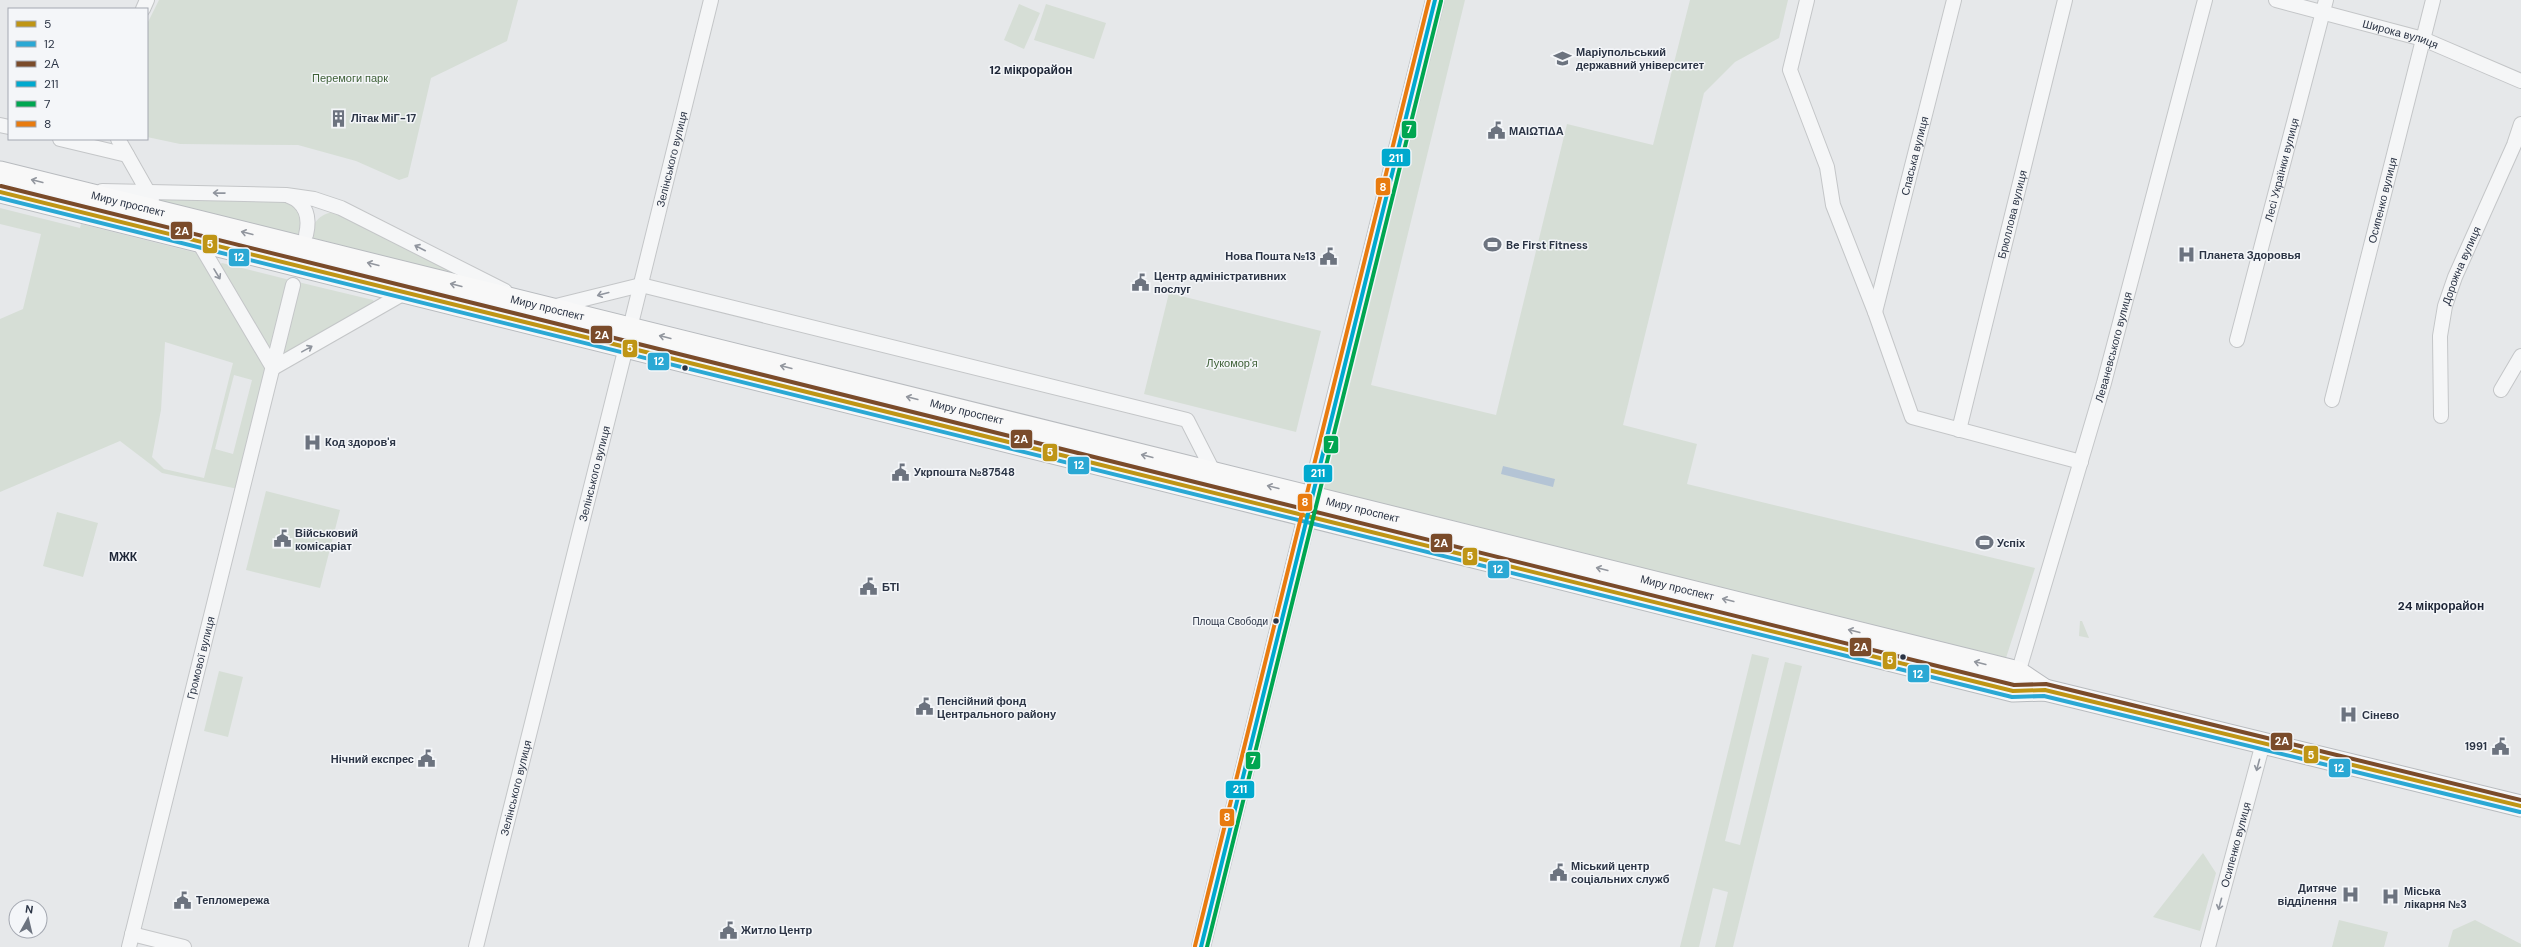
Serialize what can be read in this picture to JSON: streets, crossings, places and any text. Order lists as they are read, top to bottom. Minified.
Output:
{"streets":{"highway":["Миру проспект"],"street":["Широка вулиця","Спаська вулиця","Зелінського вулиця","Лесі Українки вулиця","Осипенко вулиця","Брюллова вулиця","Дорожна вулиця","Леваневського вулиця","Громової вулиця"]},"crossings":[["Широка вулиця","Лесі Українки вулиця"],["Широка вулиця","Осипенко вулиця"],["Зелінського вулиця","Миру проспект"],["Осипенко вулиця","Миру проспект"],["Миру проспект","Леваневського вулиця"]],"districts":["12 мікрорайон","МЖК","24 мікрорайон"],"parks":["Перемоги парк","Лукомор'я"],"places":{"school or university":["Маріупольський державний університет"],"building":["Літак МіГ-17"],"public building":["ΜΑΙΩΤΙΔΑ","Нова Пошта №13","Центр адміністративних послуг","Укрпошта №87548","Військовий комісаріат","БТІ","Пенсійний фонд Центрального району","1991","Нічний експрес","Міський центр соціальних служб","Тепломережа","Житло Центр"],"sports":["Be First Fitness","Успіх"],"hospital":["Планета Здоровья","Код здоров'я","Сінево","Дитяче відділення","Міська лікарня №3"],"other":["Площа Свободи"]},"lines":["transit line 211","transit line 8","transit line 7","transit line 2А","transit line 5","transit line 12"],"legend":["5","12","2А","211","7","8"],"north":"top"}
